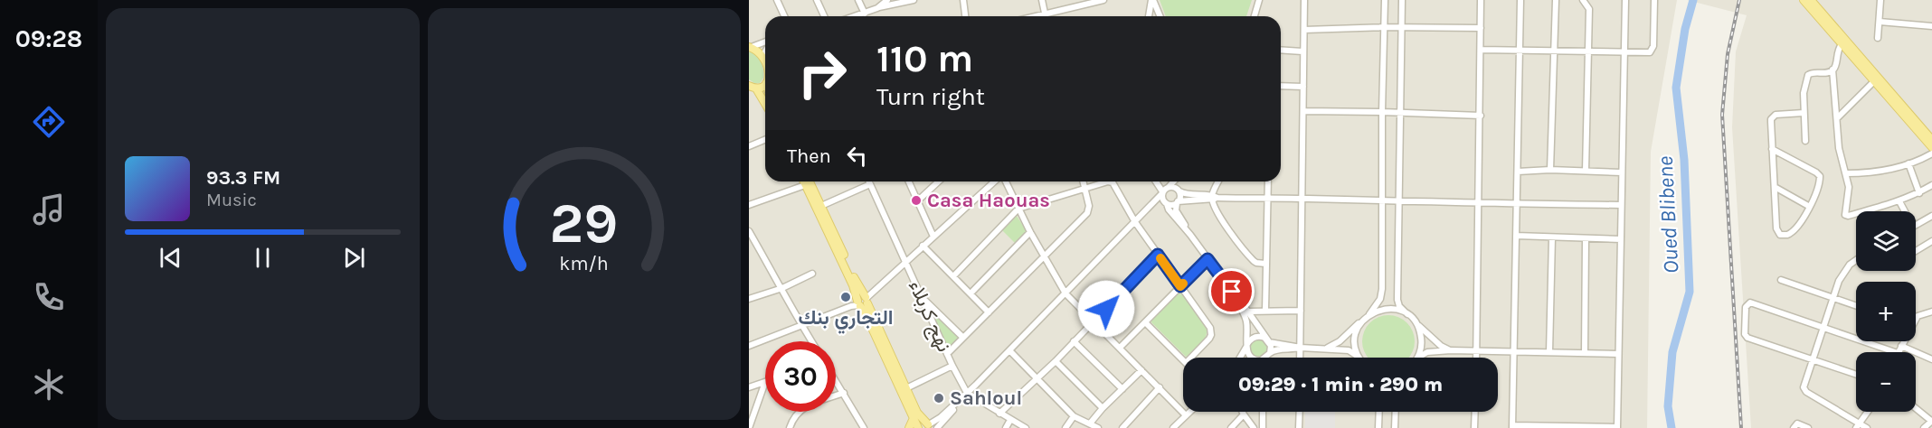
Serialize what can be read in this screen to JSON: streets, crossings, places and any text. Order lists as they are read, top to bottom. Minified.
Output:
{"streets":{"street":["نهج كربلاء"]},"water":["Oued Blibene"],"places":["Casa Haouas","التجاري بنك","Sahloul"],"page":{"tabs":"09:28","turn":["110 m","Turn right"],"then":"Then","song":["93.3 FM","Music"],"map_buttons":["+","−"],"limit":"30","trip":"09:29 · 1 min · 290 m","gauge":["29","km/h"]}}
